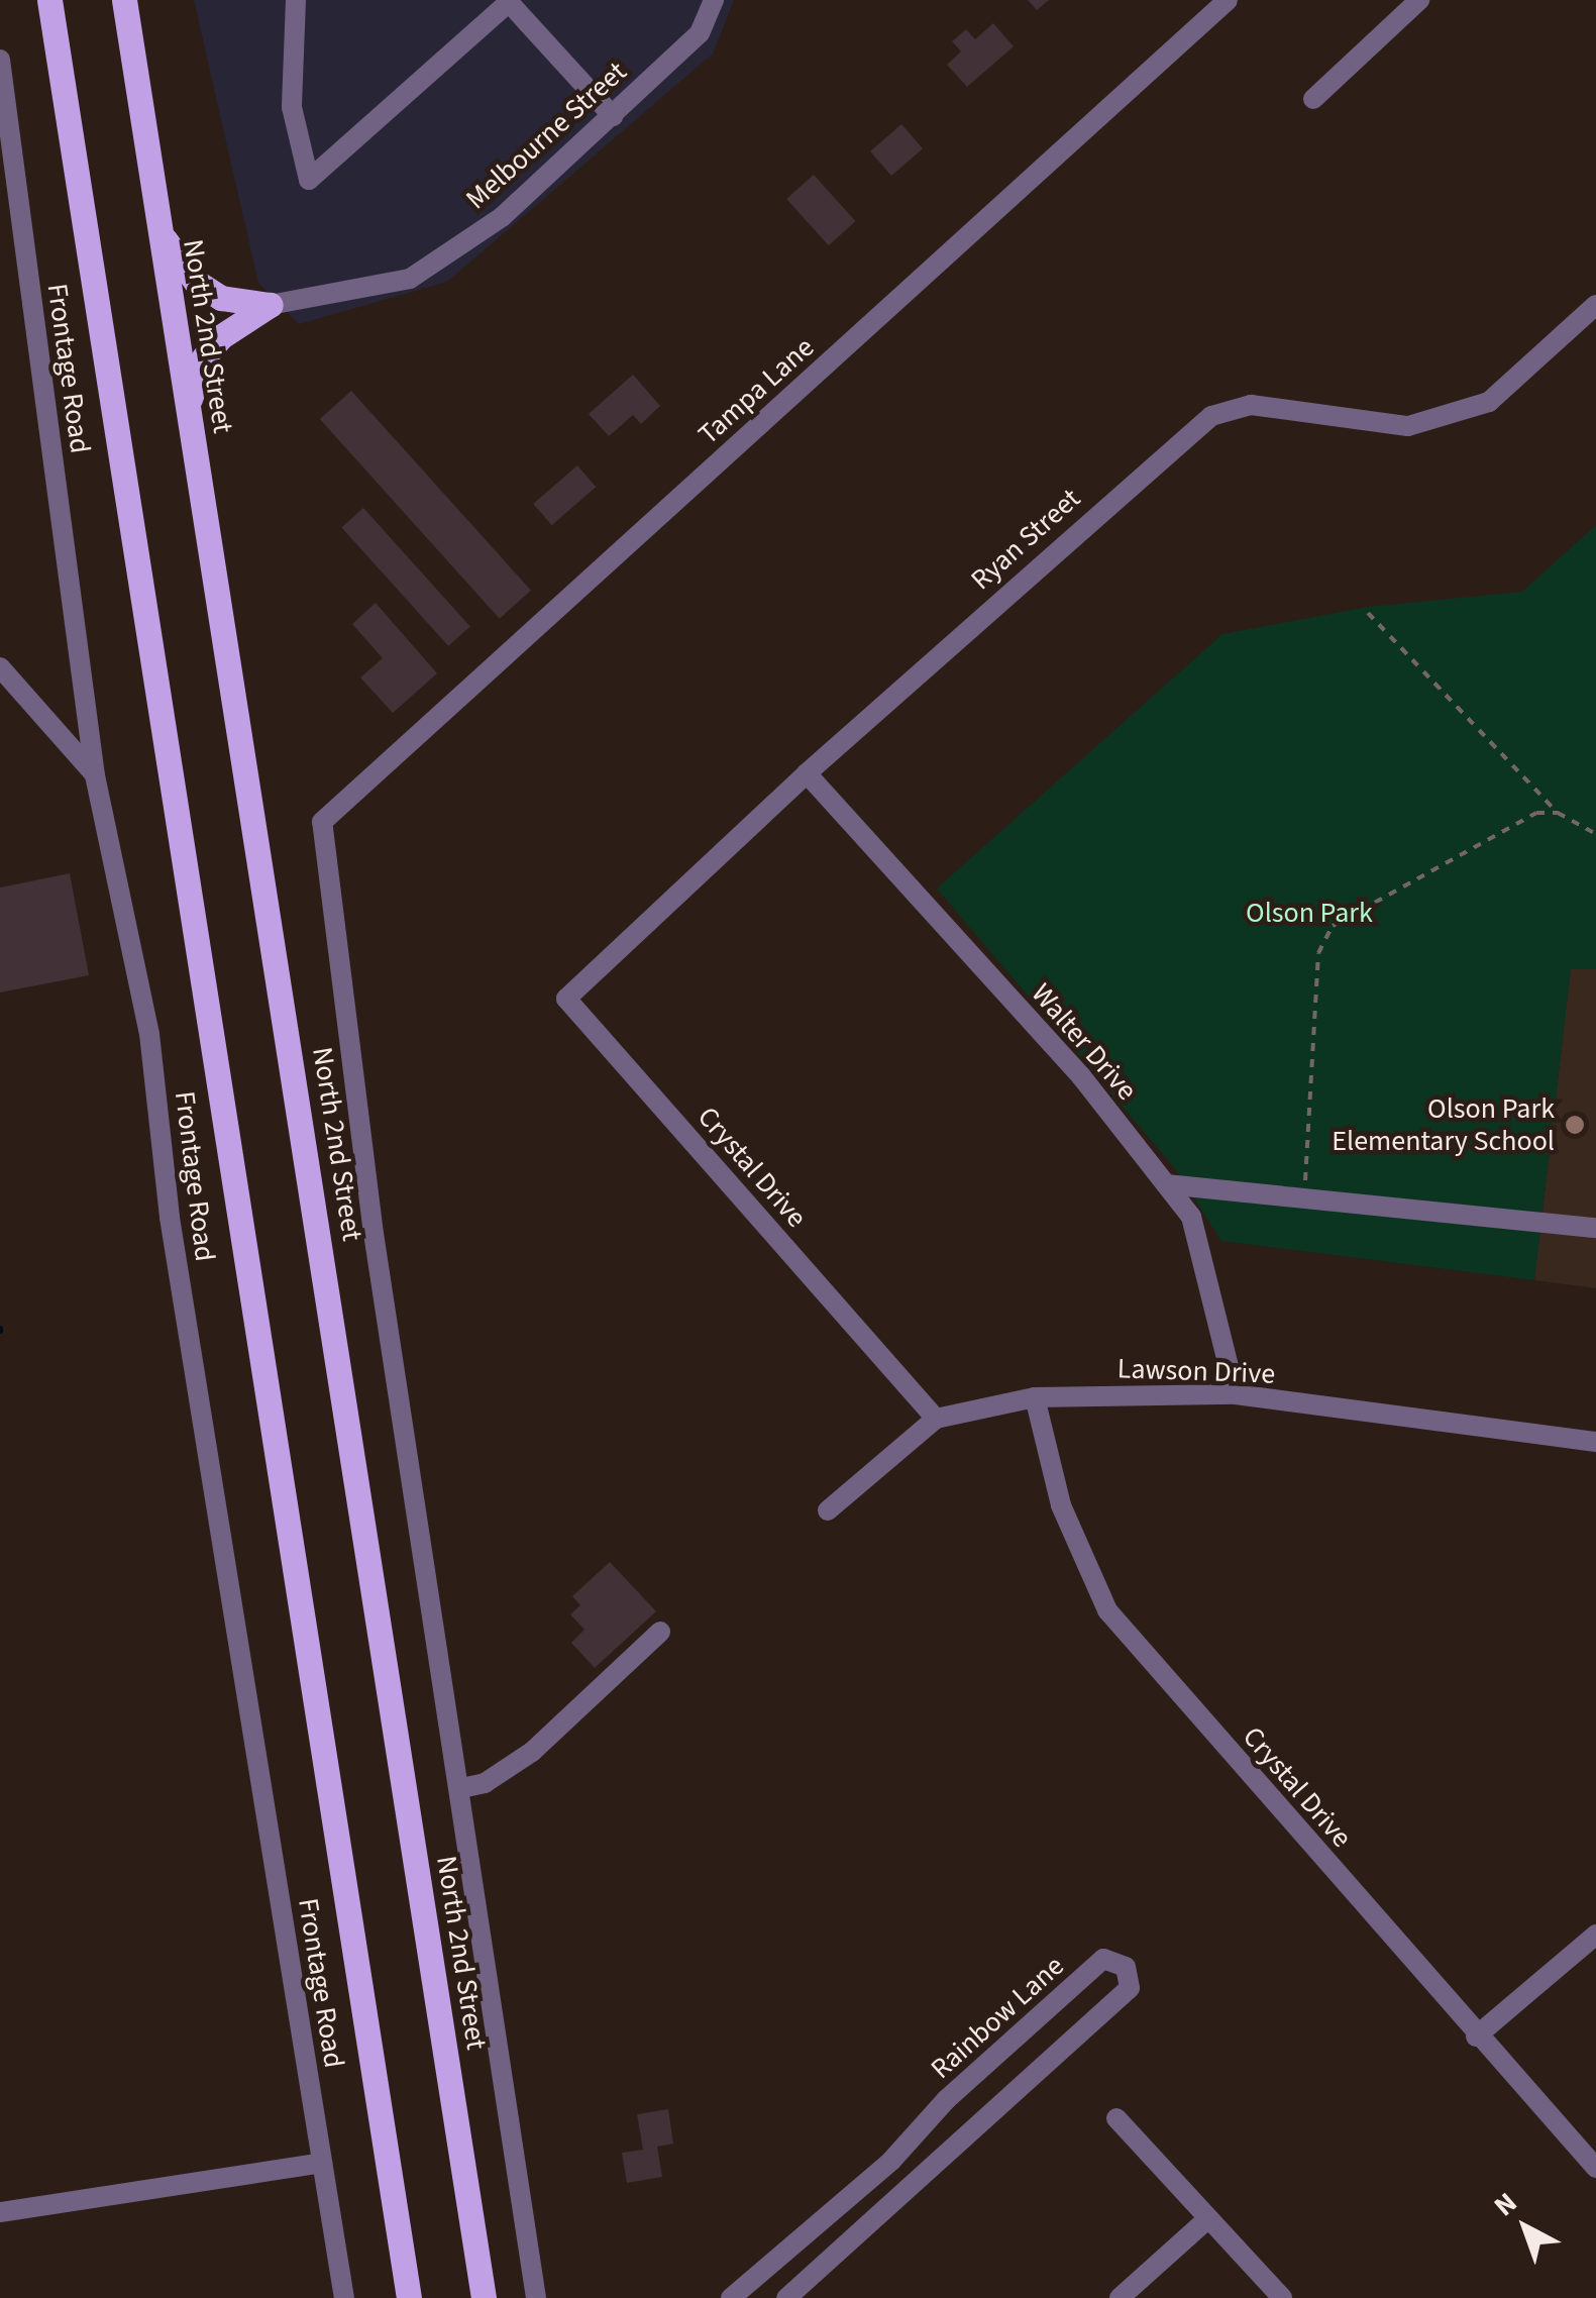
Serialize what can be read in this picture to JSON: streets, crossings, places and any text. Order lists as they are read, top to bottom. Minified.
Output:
{"streets":{"main road":["North 2nd Street"],"street":["Melbourne Street","Frontage Road","Tampa Lane","Ryan Street","Walter Drive","Crystal Drive","Lawson Drive","Rainbow Lane"]},"crossings":[["Ryan Street","Walter Drive"],["Ryan Street","Crystal Drive"],["Walter Drive","Lawson Drive"],["Crystal Drive","Lawson Drive"]],"parks":["Olson Park"],"places":["Olson Park Elementary School"],"north":"top left"}
